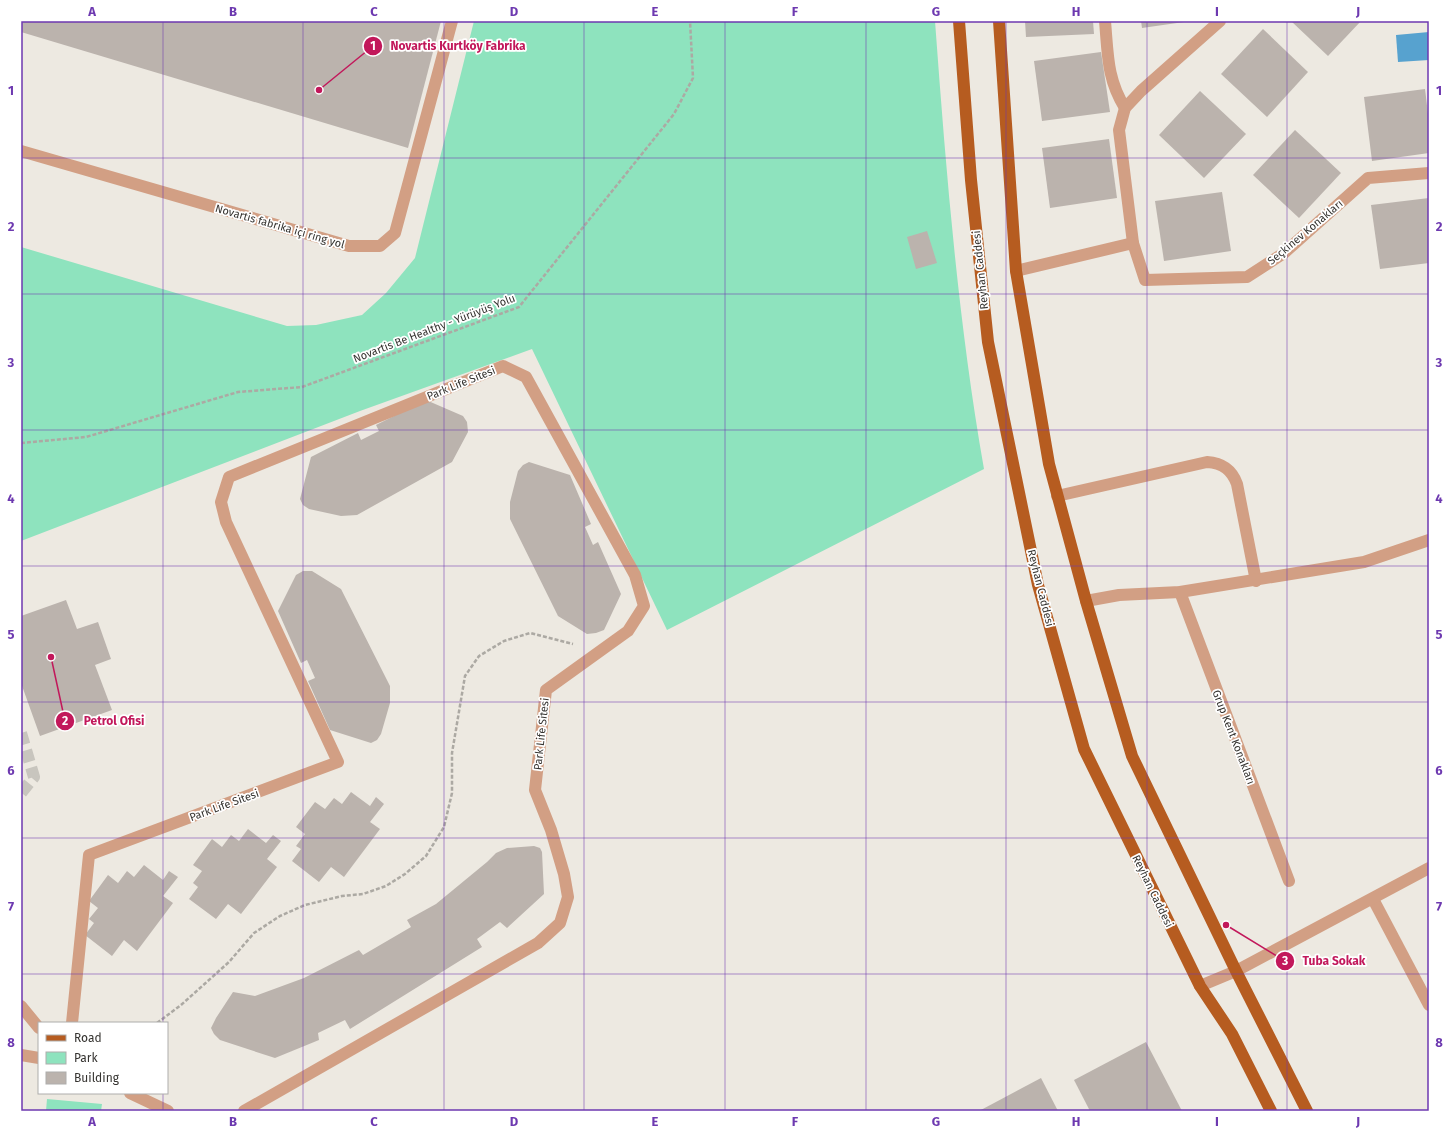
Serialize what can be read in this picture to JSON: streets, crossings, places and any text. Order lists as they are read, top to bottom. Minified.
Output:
{"streets":{"main road":["Reyhan Caddesi"],"street":["Novartis fabrika içi ring yol","Seçkinev Konakları","Park Life Sitesi","Grup Kent Konakları"],"path":["Novartis Be Healthy - Yürüyüş Yolu"]},"places":["Novartis Kurtköy Fabrika","Petrol Ofisi","Tuba Sokak"],"legend":["Road","Park","Building"],"grid":{"columns":["A","B","C","D","E","F","G","H","I","J"],"rows":["1","2","3","4","5","6","7","8"]}}
